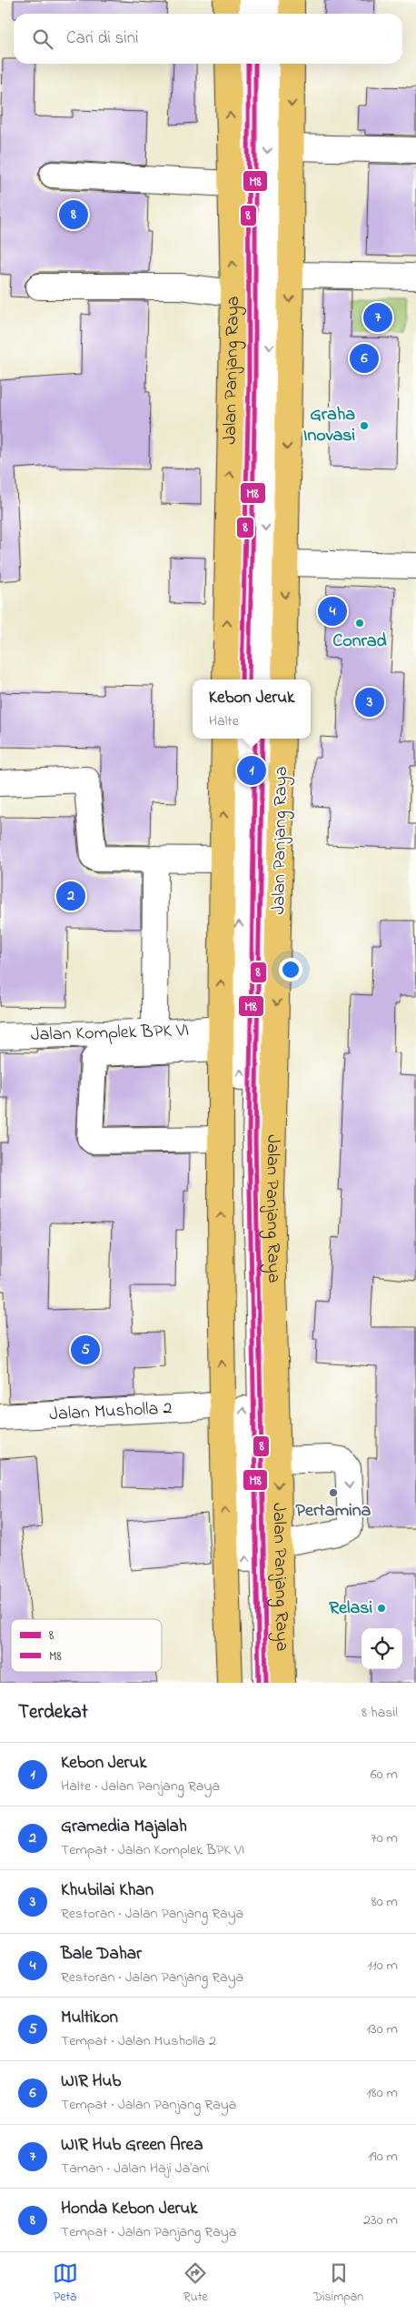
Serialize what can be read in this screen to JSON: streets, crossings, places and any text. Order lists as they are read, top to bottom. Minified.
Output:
{"streets":{"main road":["Jalan Panjang Raya"],"street":["Jalan Komplek BPK VI","Jalan Musholla 2"]},"places":["Graha Inovasi","Conrad","Pertamina","Relasi"],"lines":["transit line 8","transit line M8"],"legend":["8","M8"],"page":{"search":"Cari di sini","pins":["8","7","6","4","3","1","2","5"],"popup":["Kebon Jeruk","Halte"],"heading":["Terdekat","8 hasil"],"list":[{"mark":"1","name":"Kebon Jeruk","note":"Halte · Jalan Panjang Raya","value":"60 m"},{"mark":"2","name":"Gramedia Majalah","note":"Tempat · Jalan Komplek BPK VI","value":"70 m"},{"mark":"3","name":"Khubilai Khan","note":"Restoran · Jalan Panjang Raya","value":"80 m"},{"mark":"4","name":"Bale Dahar","note":"Restoran · Jalan Panjang Raya","value":"110 m"},{"mark":"5","name":"Multikon","note":"Tempat · Jalan Musholla 2","value":"130 m"},{"mark":"6","name":"WIR Hub","note":"Tempat · Jalan Panjang Raya","value":"180 m"},{"mark":"7","name":"WIR Hub Green Area","note":"Taman · Jalan Haji Ja'ani","value":"190 m"},{"mark":"8","name":"Honda Kebon Jeruk","note":"Tempat · Jalan Panjang Raya","value":"230 m"}],"nav":["Peta","Rute","Disimpan"]}}
